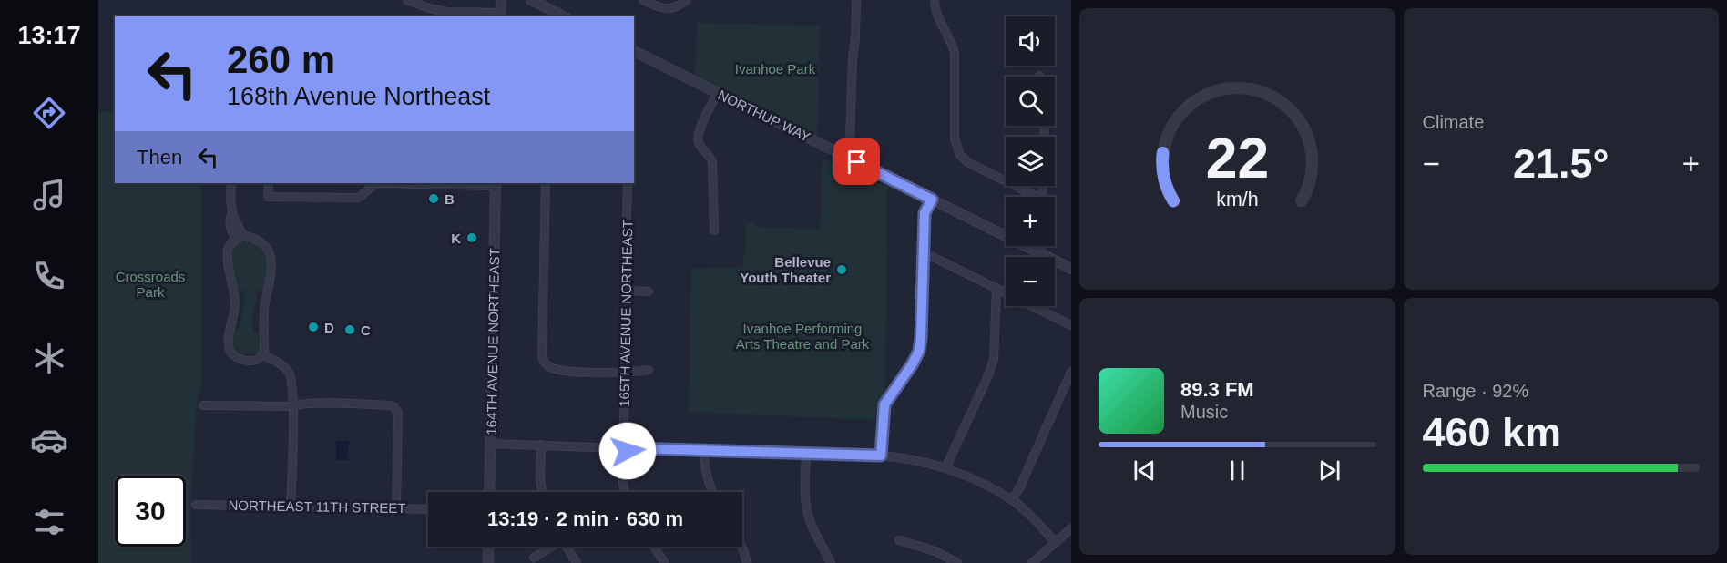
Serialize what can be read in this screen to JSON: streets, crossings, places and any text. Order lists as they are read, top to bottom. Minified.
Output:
{"streets":{"street":["NORTHUP WAY","165TH AVENUE NORTHEAST","164TH AVENUE NORTHEAST","NORTHEAST 11TH STREET"]},"parks":["Ivanhoe Park","Crossroads Park","Ivanhoe Performing Arts Theatre and Park"],"places":["B","K","Bellevue Youth Theater","D","C"],"page":{"tabs":"13:17","tile":["Climate",["Range · 92%","460 km"]],"map_buttons":["+","−"],"turn":["260 m","168th Avenue Northeast"],"then":"Then","heat":["−","21.5°","+"],"song":["89.3 FM","Music"],"limit":"30","trip":"13:19 · 2 min · 630 m","gauge":["22","km/h"]}}
